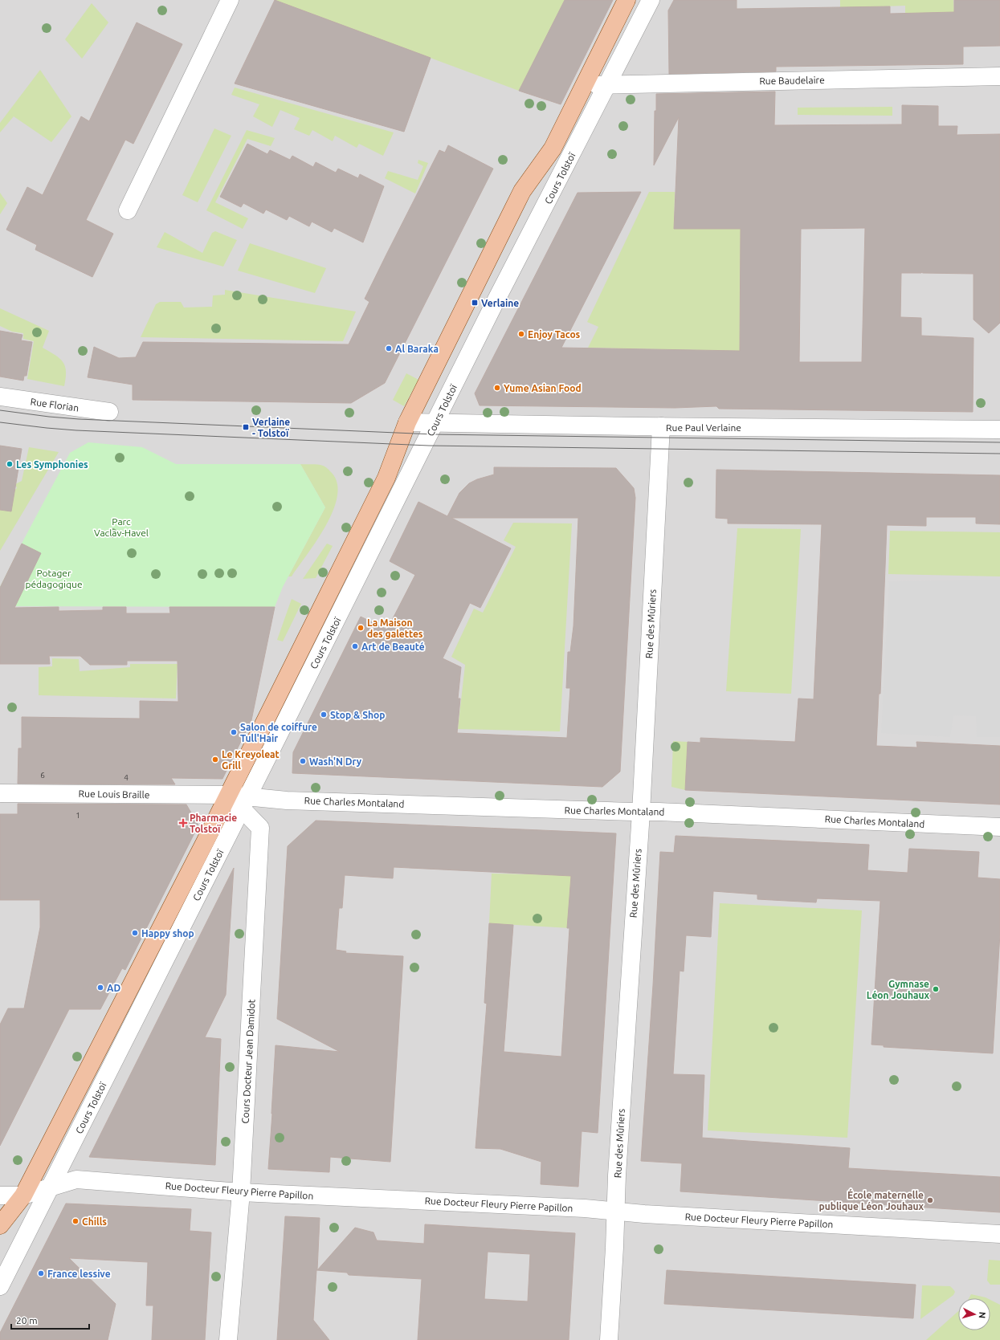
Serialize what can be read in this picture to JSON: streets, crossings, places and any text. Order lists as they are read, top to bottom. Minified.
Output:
{"streets":{"main road":["Cours Tolstoï"],"street":["Rue Baudelaire","Rue Florian","Rue Paul Verlaine","Rue des Mûriers","Rue Louis Braille","Rue Charles Montaland","Cours Docteur Jean Damidot","Rue Docteur Fleury Pierre Papillon"]},"crossings":[["Rue Baudelaire","Cours Tolstoï"],["Cours Tolstoï","Rue Paul Verlaine"],["Cours Tolstoï","Rue Louis Braille"],["Cours Tolstoï","Rue Charles Montaland"],["Cours Tolstoï","Cours Docteur Jean Damidot"],["Cours Tolstoï","Rue Docteur Fleury Pierre Papillon"],["Rue Paul Verlaine","Rue des Mûriers"],["Rue des Mûriers","Rue Charles Montaland"],["Rue des Mûriers","Rue Docteur Fleury Pierre Papillon"],["Rue Louis Braille","Rue Charles Montaland"],["Rue Charles Montaland","Cours Docteur Jean Damidot"],["Cours Docteur Jean Damidot","Rue Docteur Fleury Pierre Papillon"]],"parks":["Parc Vaclav-Havel","Potager pédagogique"],"places":{"transit":["Verlaine","Verlaine - Tolstoï"],"other":["Enjoy Tacos","Al Baraka","Yume Asian Food","Les Symphonies","La Maison des galettes","Art de Beauté","Stop & Shop","Salon de coiffure Tull'Hair","Le Kreyoleat Grill","Wash'N Dry","Happy shop","AD","Gymnase Léon Jouhaux","École maternelle publique Léon Jouhaux","Chills","France lessive"],"health":["Pharmacie Tolstoï"]},"house_numbers":["6","4","1"],"scale_bar":"20 m","north":"right"}
